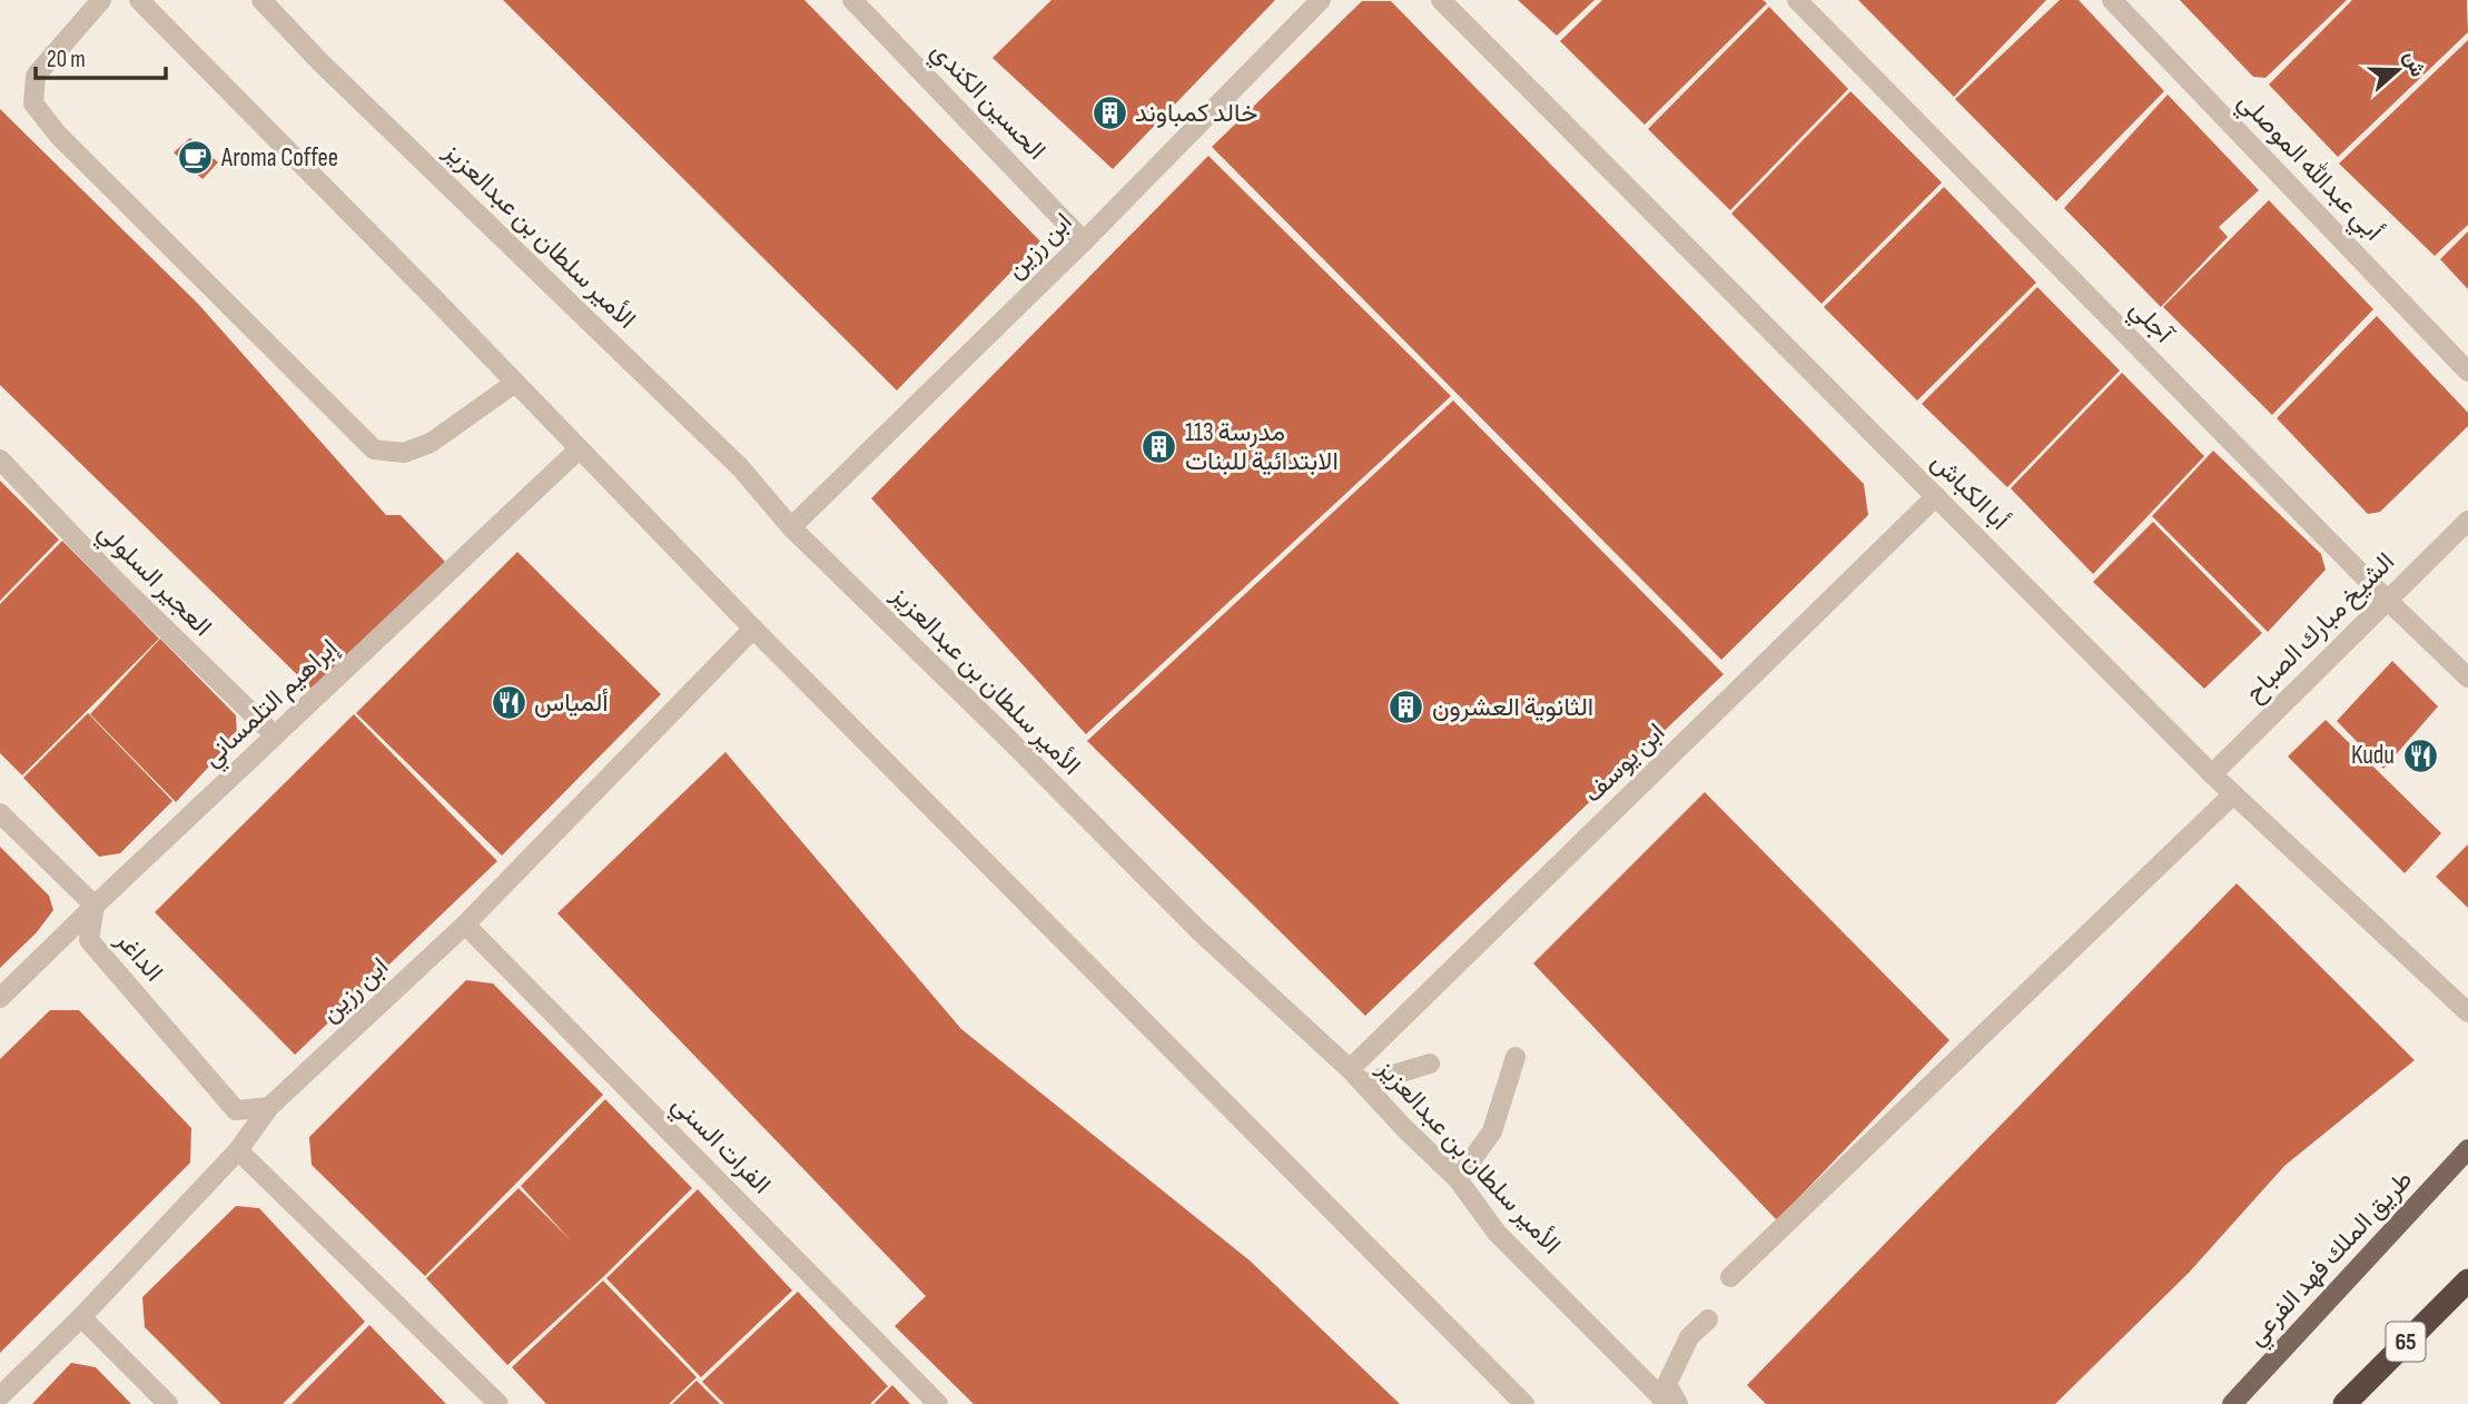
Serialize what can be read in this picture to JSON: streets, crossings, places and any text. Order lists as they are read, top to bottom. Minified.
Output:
{"streets":{"highway":["65"],"main road":["طريق الملك فهد الفرعي"],"street":["الحسين الكندي","أبي عبدالله الموصلي","الأمير سلطان بن عبدالعزيز","ابن رزين","آجلي","أبا الكباش","العجير السلولي","الشيخ مبارك الصباح","إبراهيم التلمساني","ابن يوسف","الداغر","الفرات السني"]},"crossings":[["الحسين الكندي","ابن رزين"],["الأمير سلطان بن عبدالعزيز","ابن رزين"],["الأمير سلطان بن عبدالعزيز","ابن يوسف"],["ابن رزين","الداغر"],["ابن رزين","الفرات السني"],["آجلي","الشيخ مبارك الصباح"],["أبا الكباش","الشيخ مبارك الصباح"],["أبا الكباش","ابن يوسف"],["العجير السلولي","إبراهيم التلمساني"],["إبراهيم التلمساني","الداغر"]],"places":{"building":["خالد كمباوند","مدرسة 113 الابتدائية للبنات","الثانوية العشرون"],"cafe":["Aroma Coffee"],"restaurant":["ألمياس","Kudu"]},"scale_bar":"20 m","north":"right"}
